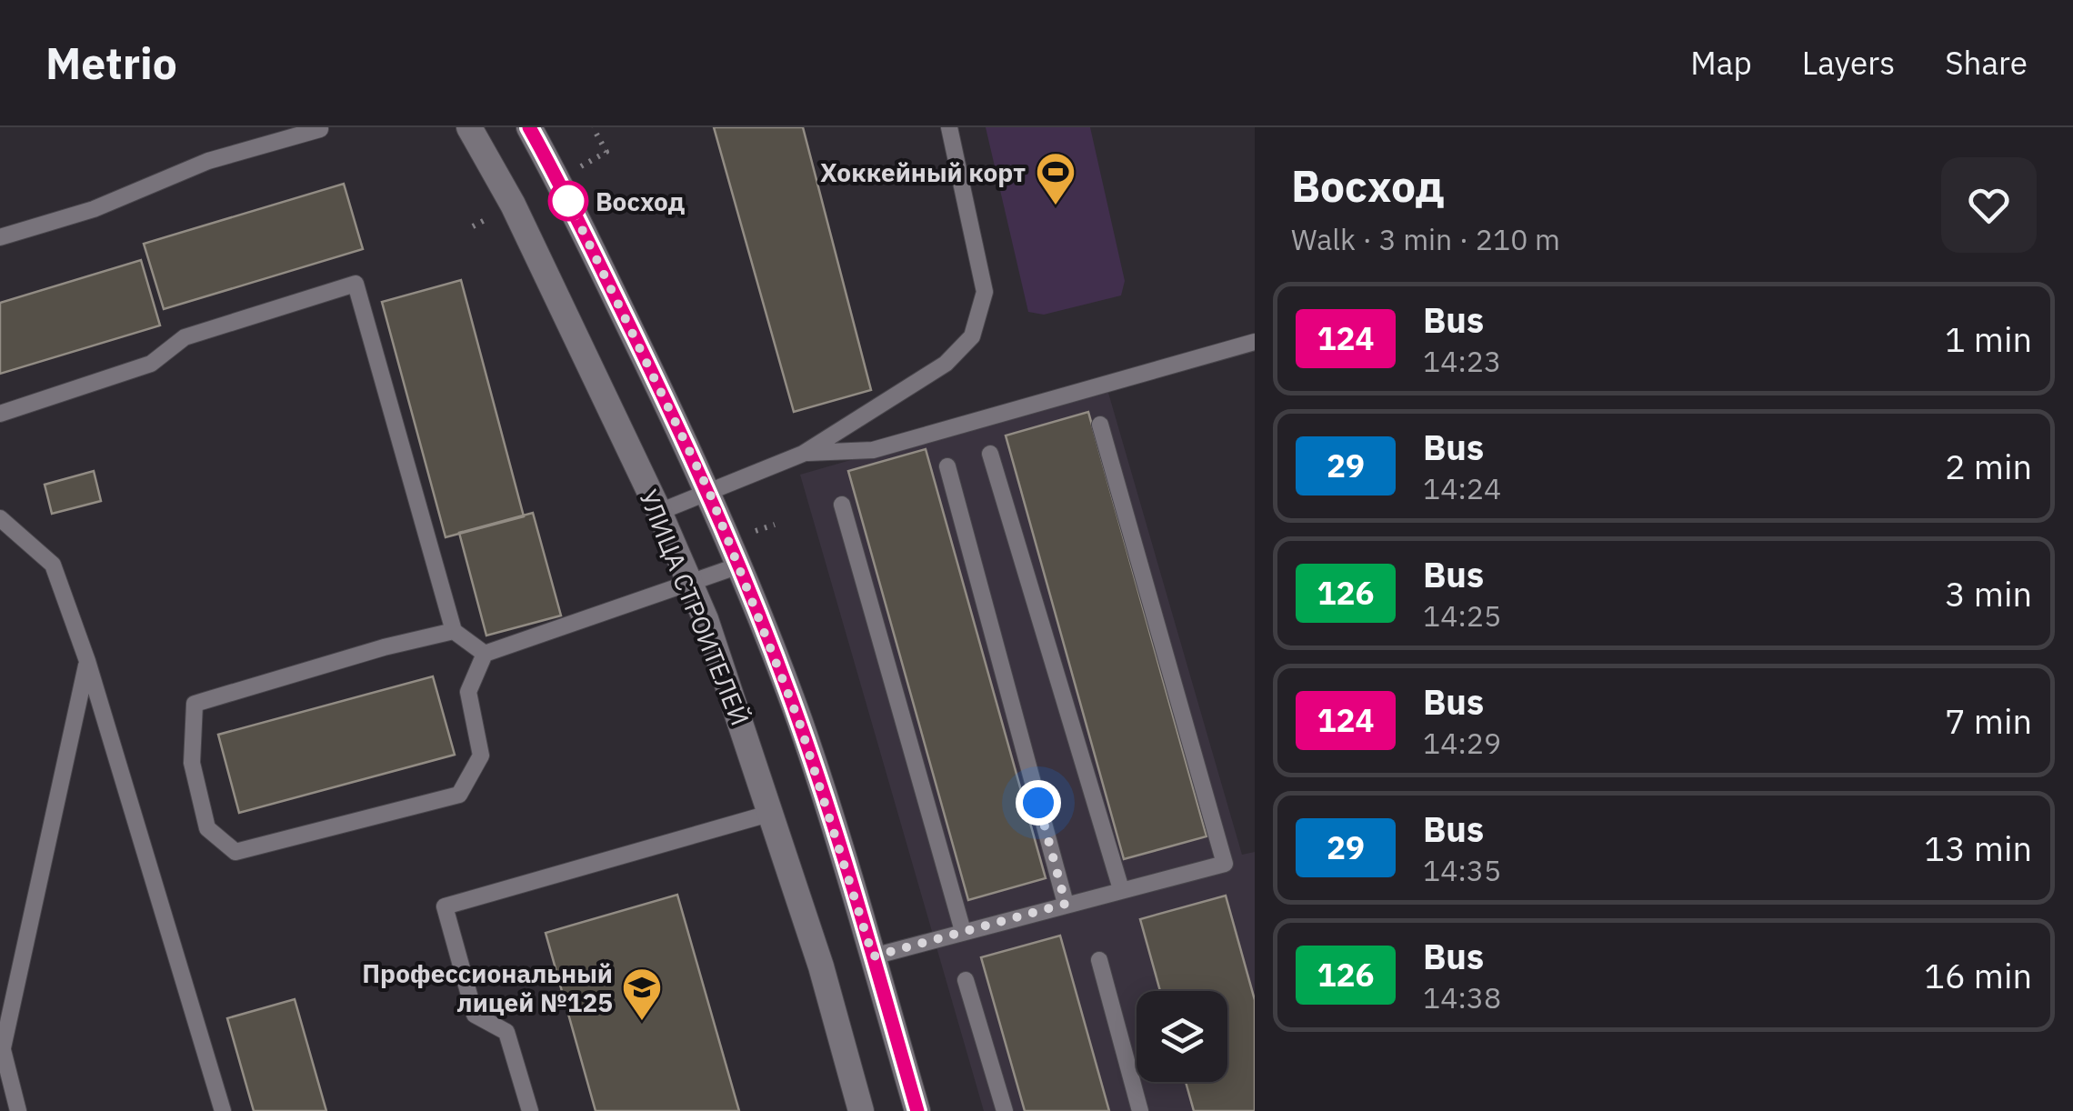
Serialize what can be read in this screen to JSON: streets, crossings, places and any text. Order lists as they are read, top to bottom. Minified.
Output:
{"streets":{"street":["УЛИЦА СТРОИТЕЛЕЙ"]},"places":{"other":["Восход"],"sports":["Хоккейный корт"],"school or university":["Профессиональный лицей №125"]},"lines":["bus line 124"],"page":{"header":"Metrio","nav":["Map","Layers","Share"],"heading":["Восход","Walk · 3 min · 210 m"],"list":[{"mark":"124","name":"Bus","note":"14:23","value":"1 min"},{"mark":"29","name":"Bus","note":"14:24","value":"2 min"},{"mark":"126","name":"Bus","note":"14:25","value":"3 min"},{"mark":"124","name":"Bus","note":"14:29","value":"7 min"},{"mark":"29","name":"Bus","note":"14:35","value":"13 min"},{"mark":"126","name":"Bus","note":"14:38","value":"16 min"}]}}
